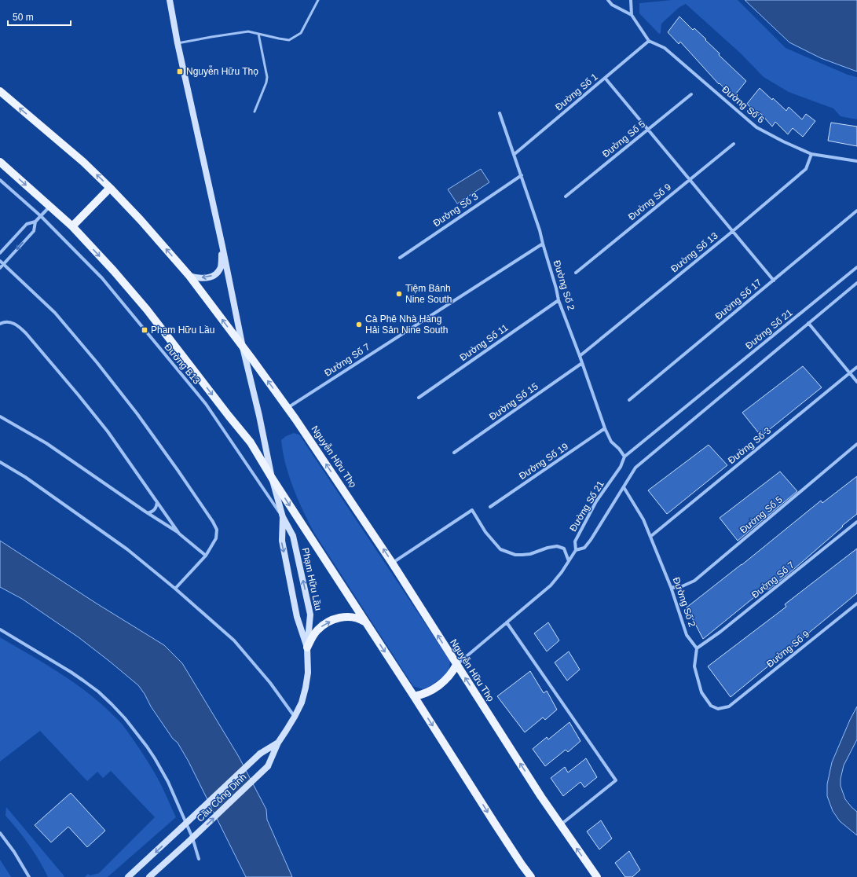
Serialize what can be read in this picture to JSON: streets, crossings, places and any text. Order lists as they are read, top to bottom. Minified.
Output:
{"streets":{"main road":["Nguyễn Hữu Thọ","Phạm Hữu Lầu","Cầu Cống Dinh"],"street":["Đường Số 1","Đường Số 6","Đường Số 5","Đường Số 9","Đường Số 3","Đường Số 13","Đường Số 2","Đường Số 17","Đường Số 21","Đường Số 11","Đường Số 7","Đường B13","Đường Số 15","Đường Số 19"]},"crossings":[["Đường Số 1","Đường Số 6"],["Đường Số 1","Đường Số 2"],["Đường Số 6","Đường Số 13"],["Đường Số 5","Đường Số 2"],["Đường Số 9","Đường Số 2"],["Đường Số 9","Đường Số 7"],["Đường Số 3","Đường Số 2"],["Đường Số 13","Đường Số 2"],["Đường Số 2","Đường Số 21"],["Đường Số 2","Đường Số 11"],["Đường Số 2","Đường Số 7"],["Đường Số 2","Đường Số 15"],["Đường Số 2","Đường Số 19"],["Đường Số 7","Nguyễn Hữu Thọ"],["Đường B13","Phạm Hữu Lầu"],["Nguyễn Hữu Thọ","Phạm Hữu Lầu"],["Phạm Hữu Lầu","Cầu Cống Dinh"]],"places":{"transit":["Nguyễn Hữu Thọ","Phạm Hữu Lầu"],"other":["Tiệm Bánh Nine South","Cà Phê Nhà Hàng Hải Sản Nine South"]},"scale_bar":"50 m"}
